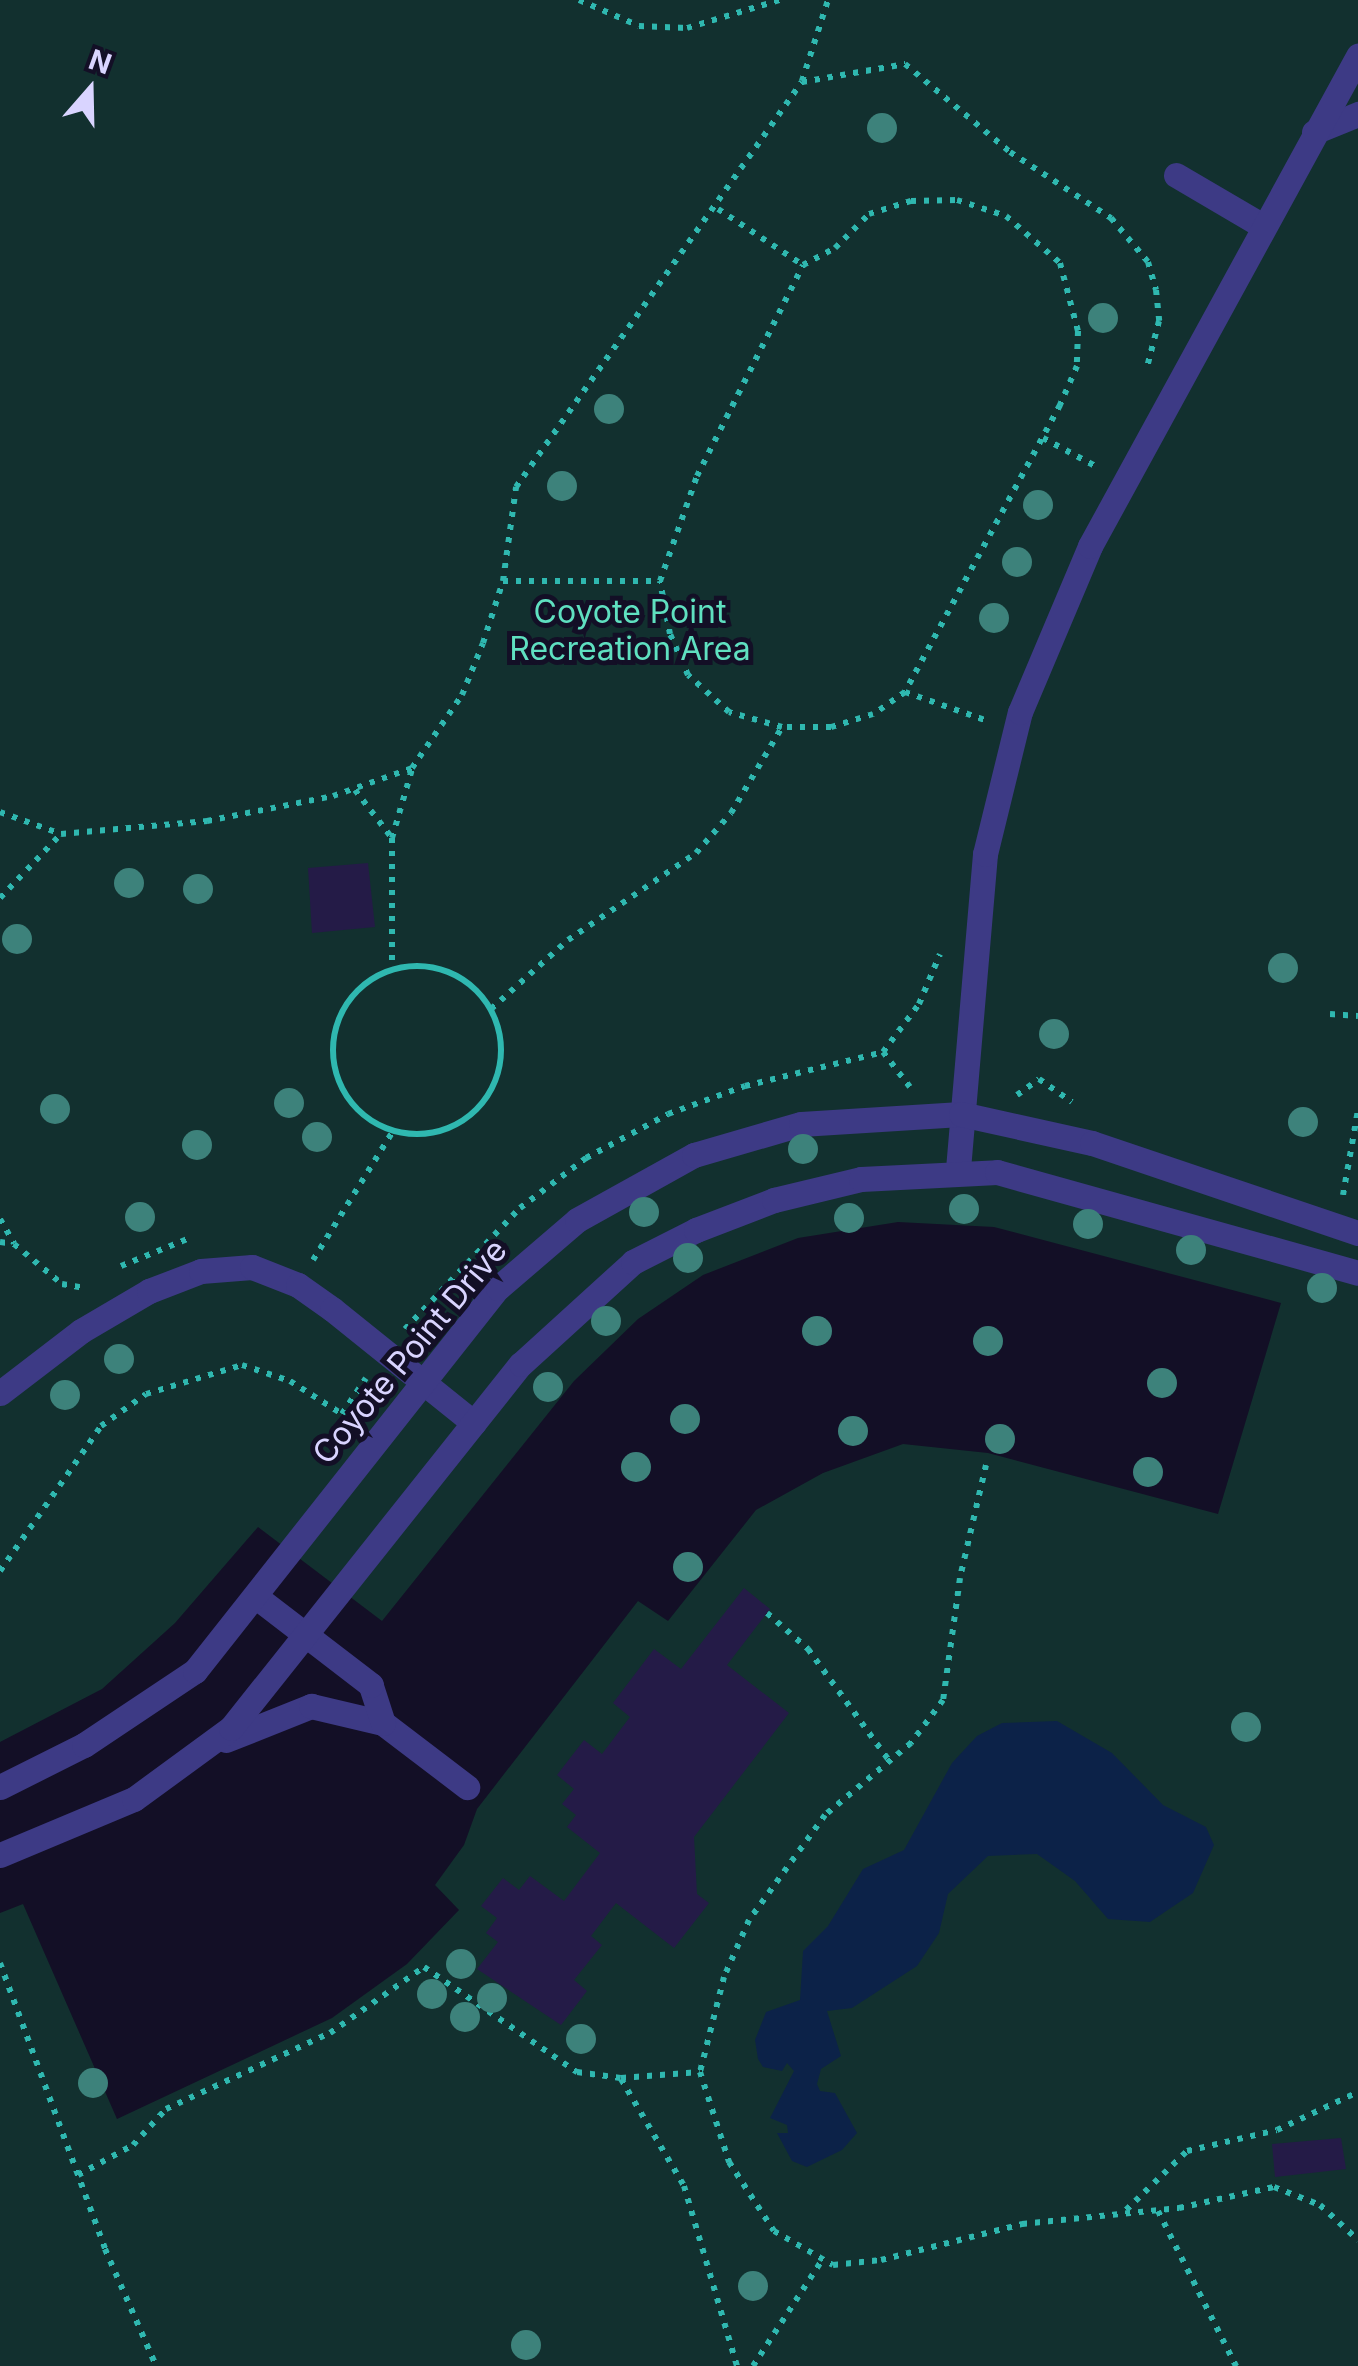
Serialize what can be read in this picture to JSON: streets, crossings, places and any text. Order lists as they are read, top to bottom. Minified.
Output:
{"streets":{"street":["Coyote Point Drive"]},"parks":["Coyote Point Recreation Area"],"north":"top"}
